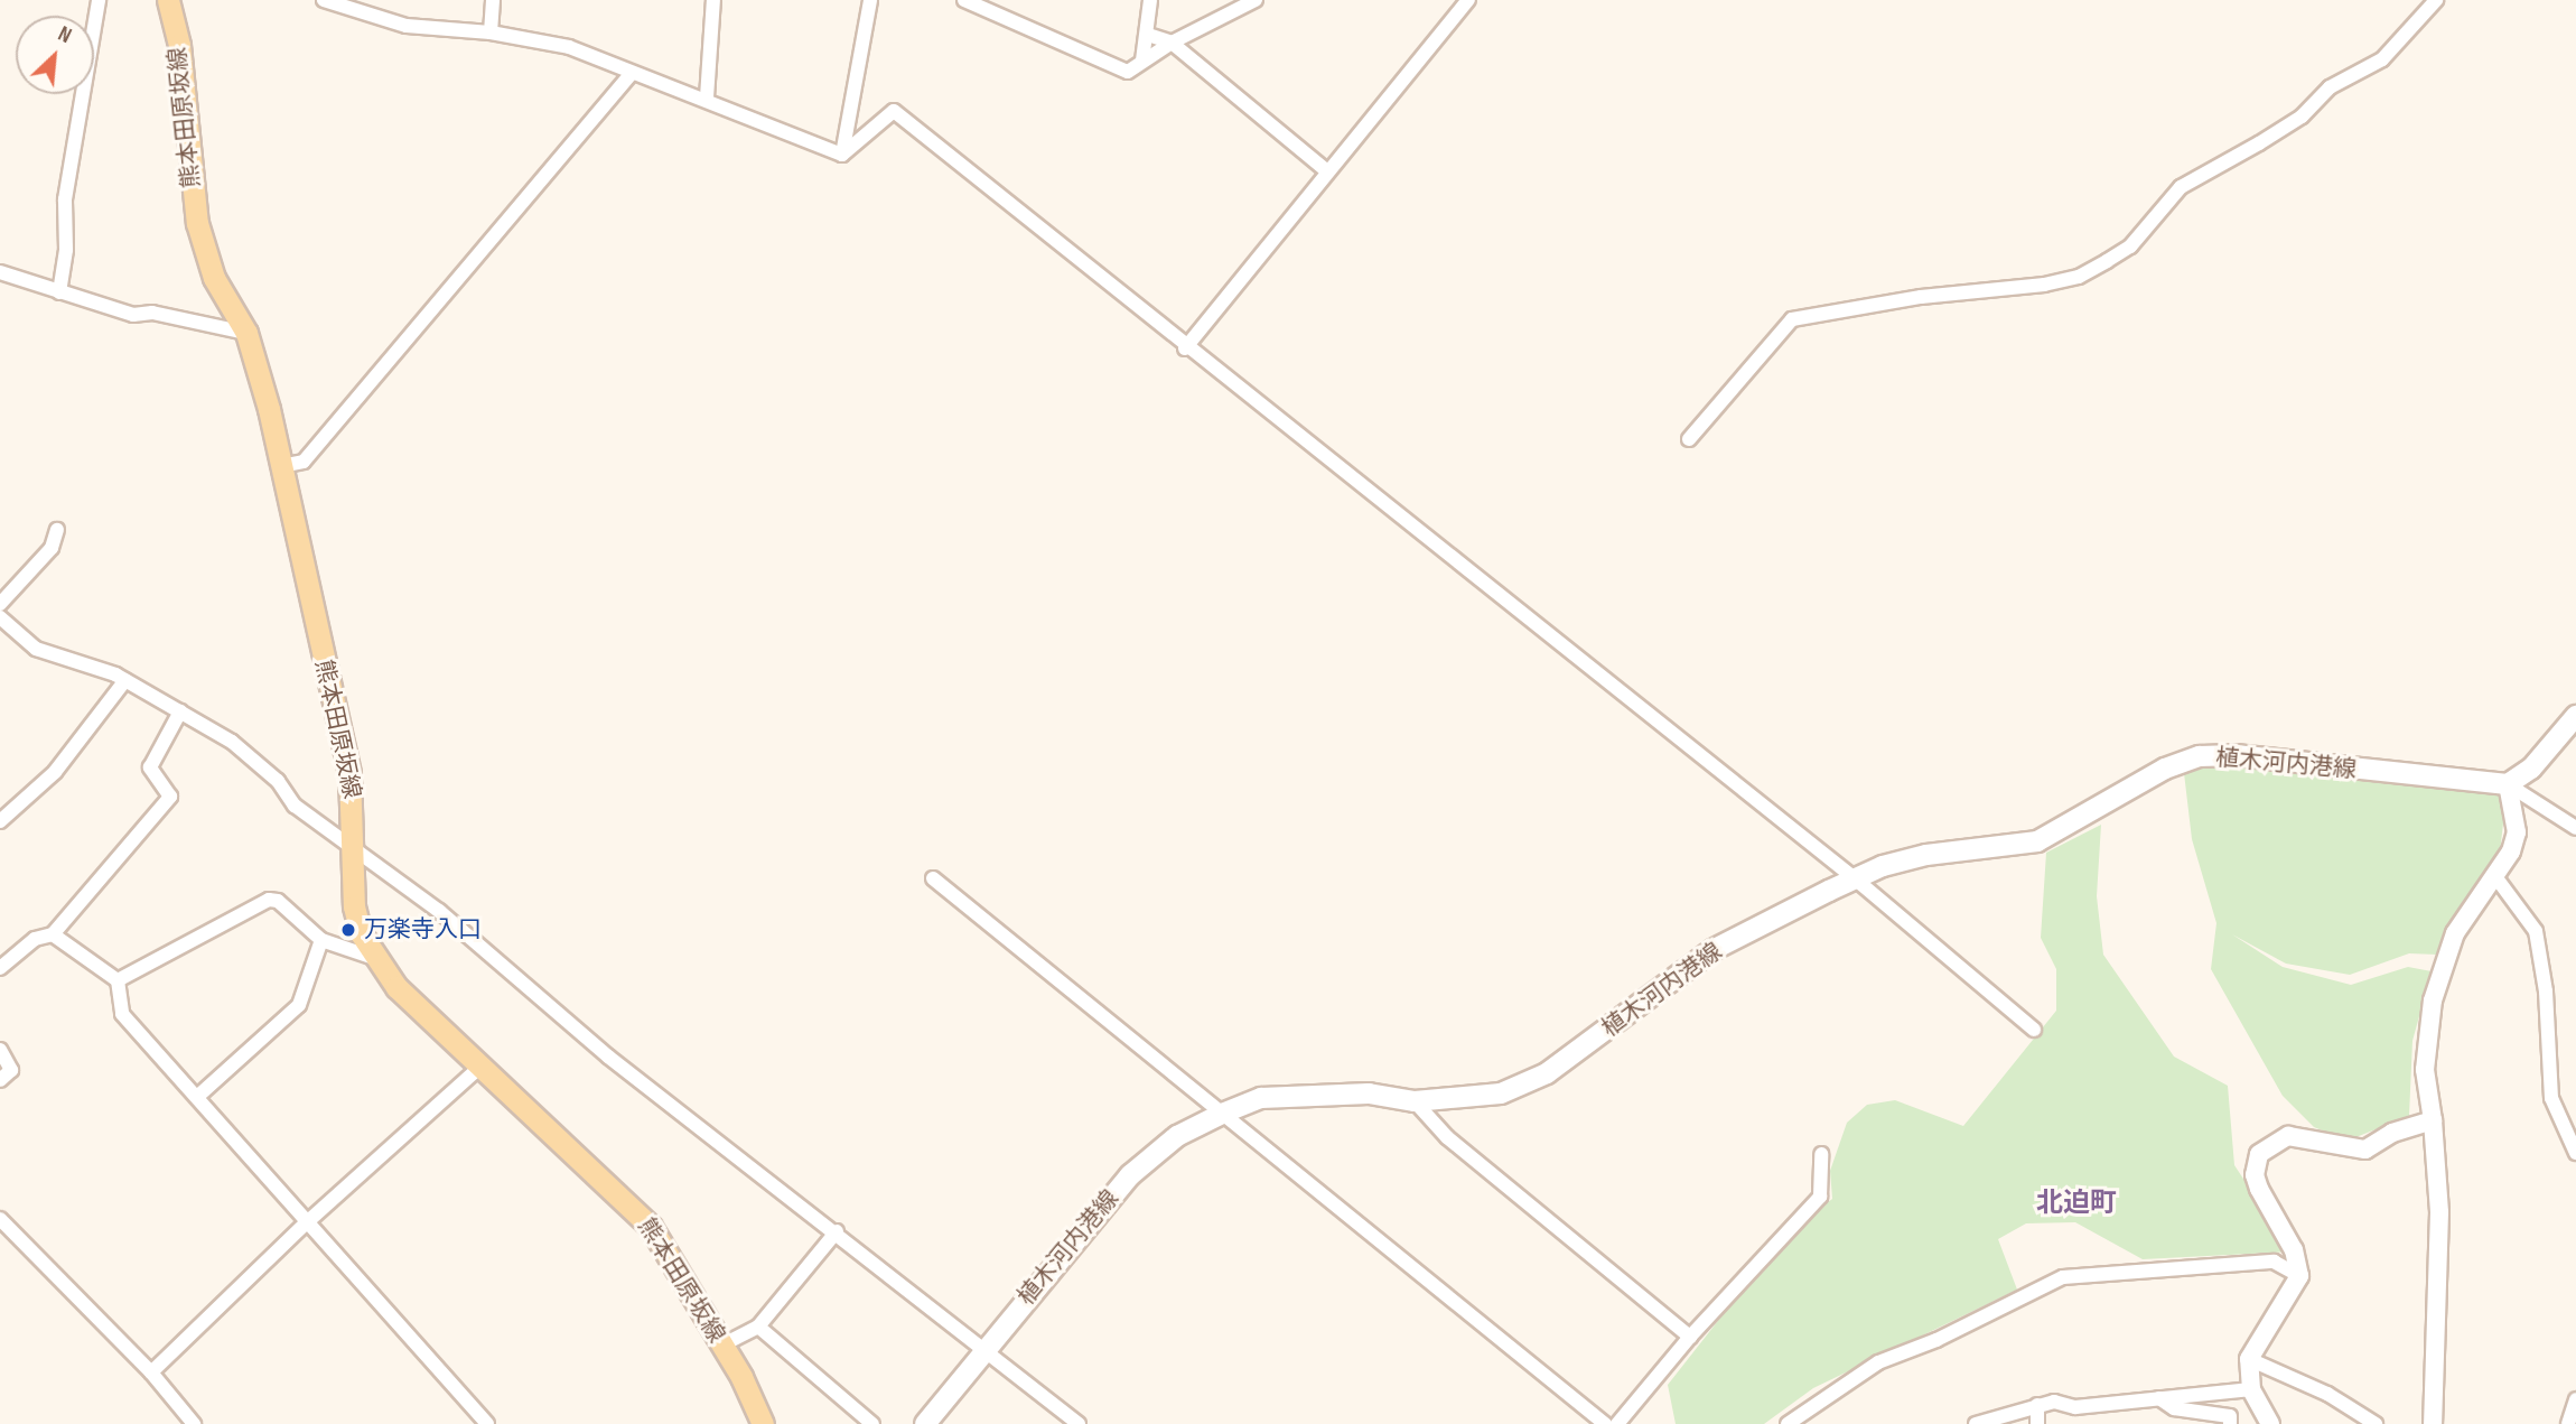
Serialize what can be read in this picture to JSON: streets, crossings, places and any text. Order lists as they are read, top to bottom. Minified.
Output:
{"streets":{"main road":["熊本田原坂線","植木河内港線"]},"districts":["北迫町"],"places":["万楽寺入口"],"north":"top right"}
